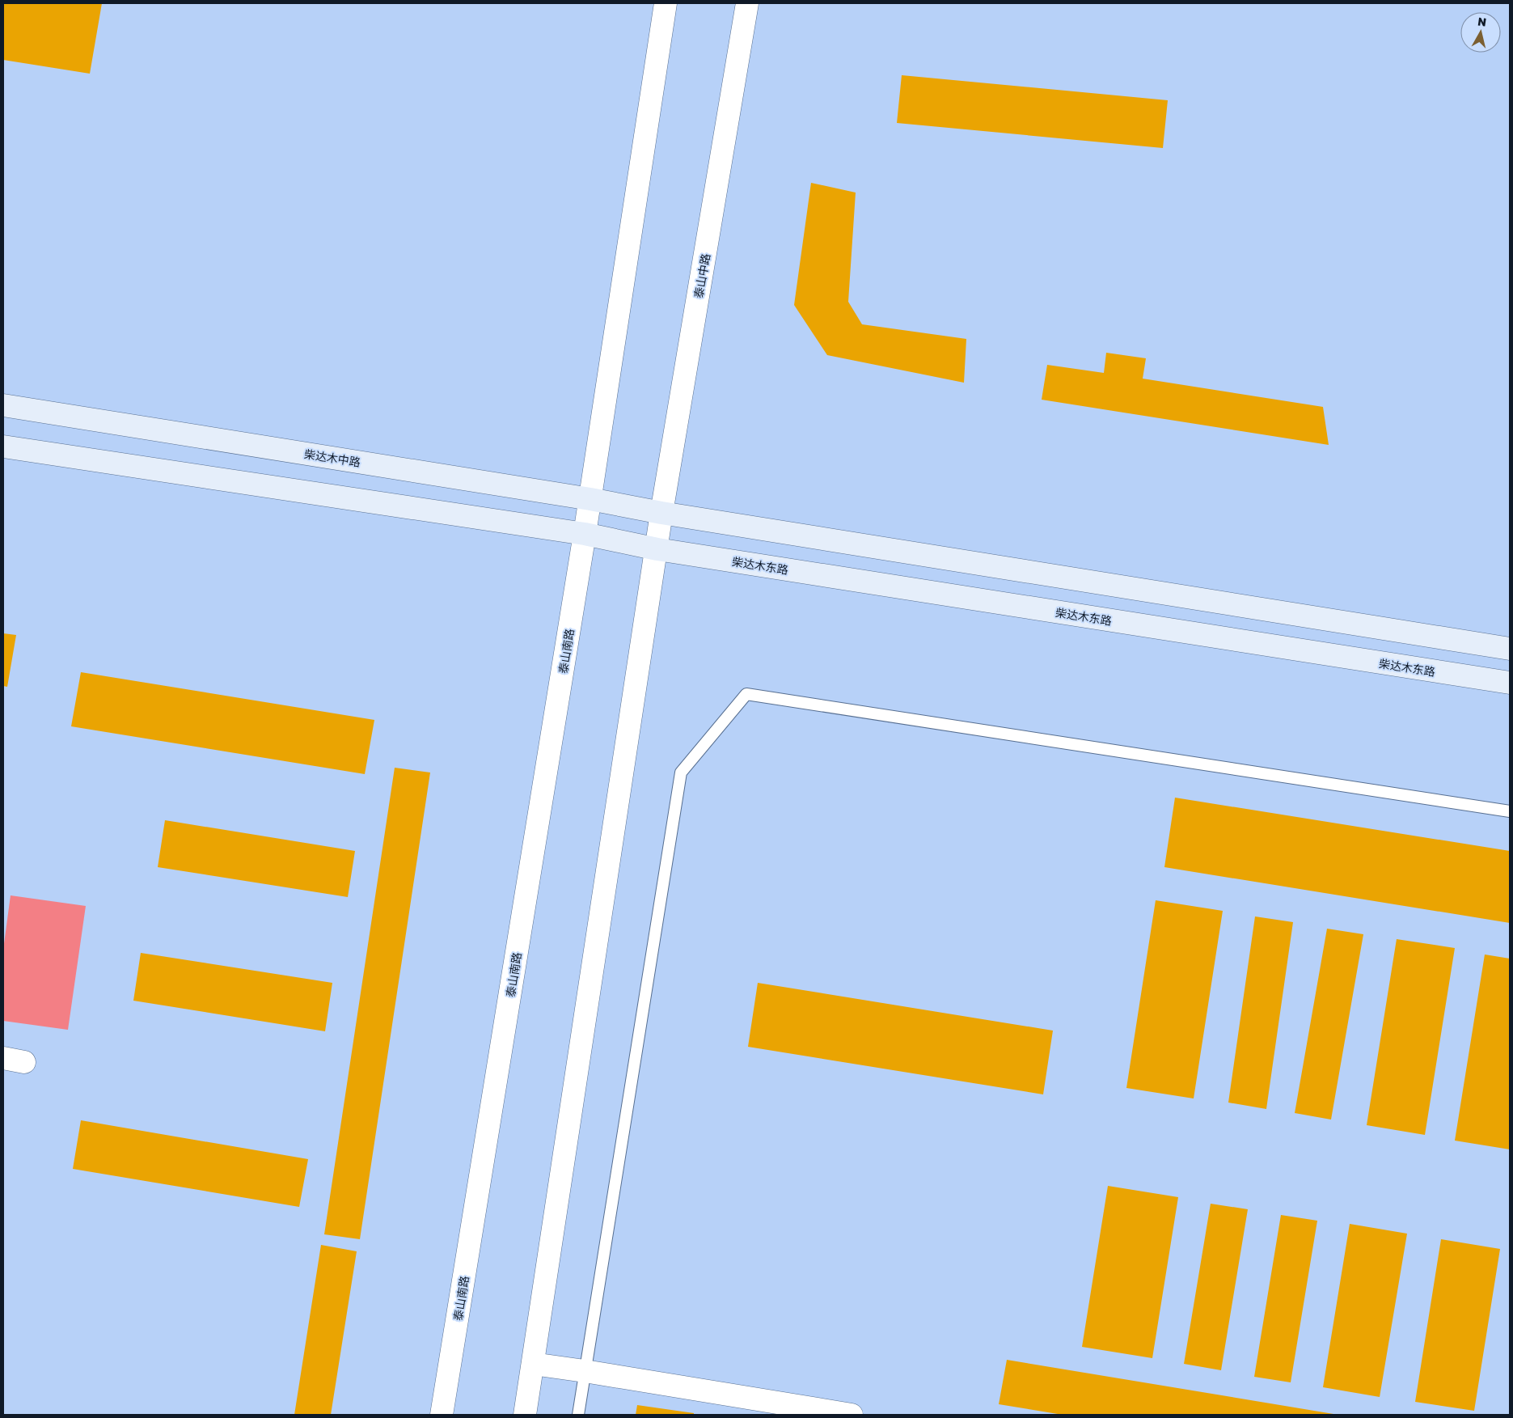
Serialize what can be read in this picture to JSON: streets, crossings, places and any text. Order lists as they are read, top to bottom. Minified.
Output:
{"streets":{"main road":["柴达木中路","柴达木东路"],"street":["泰山中路","泰山南路"]},"crossings":[["泰山中路","柴达木中路"],["泰山中路","柴达木东路"]],"north":"top"}
